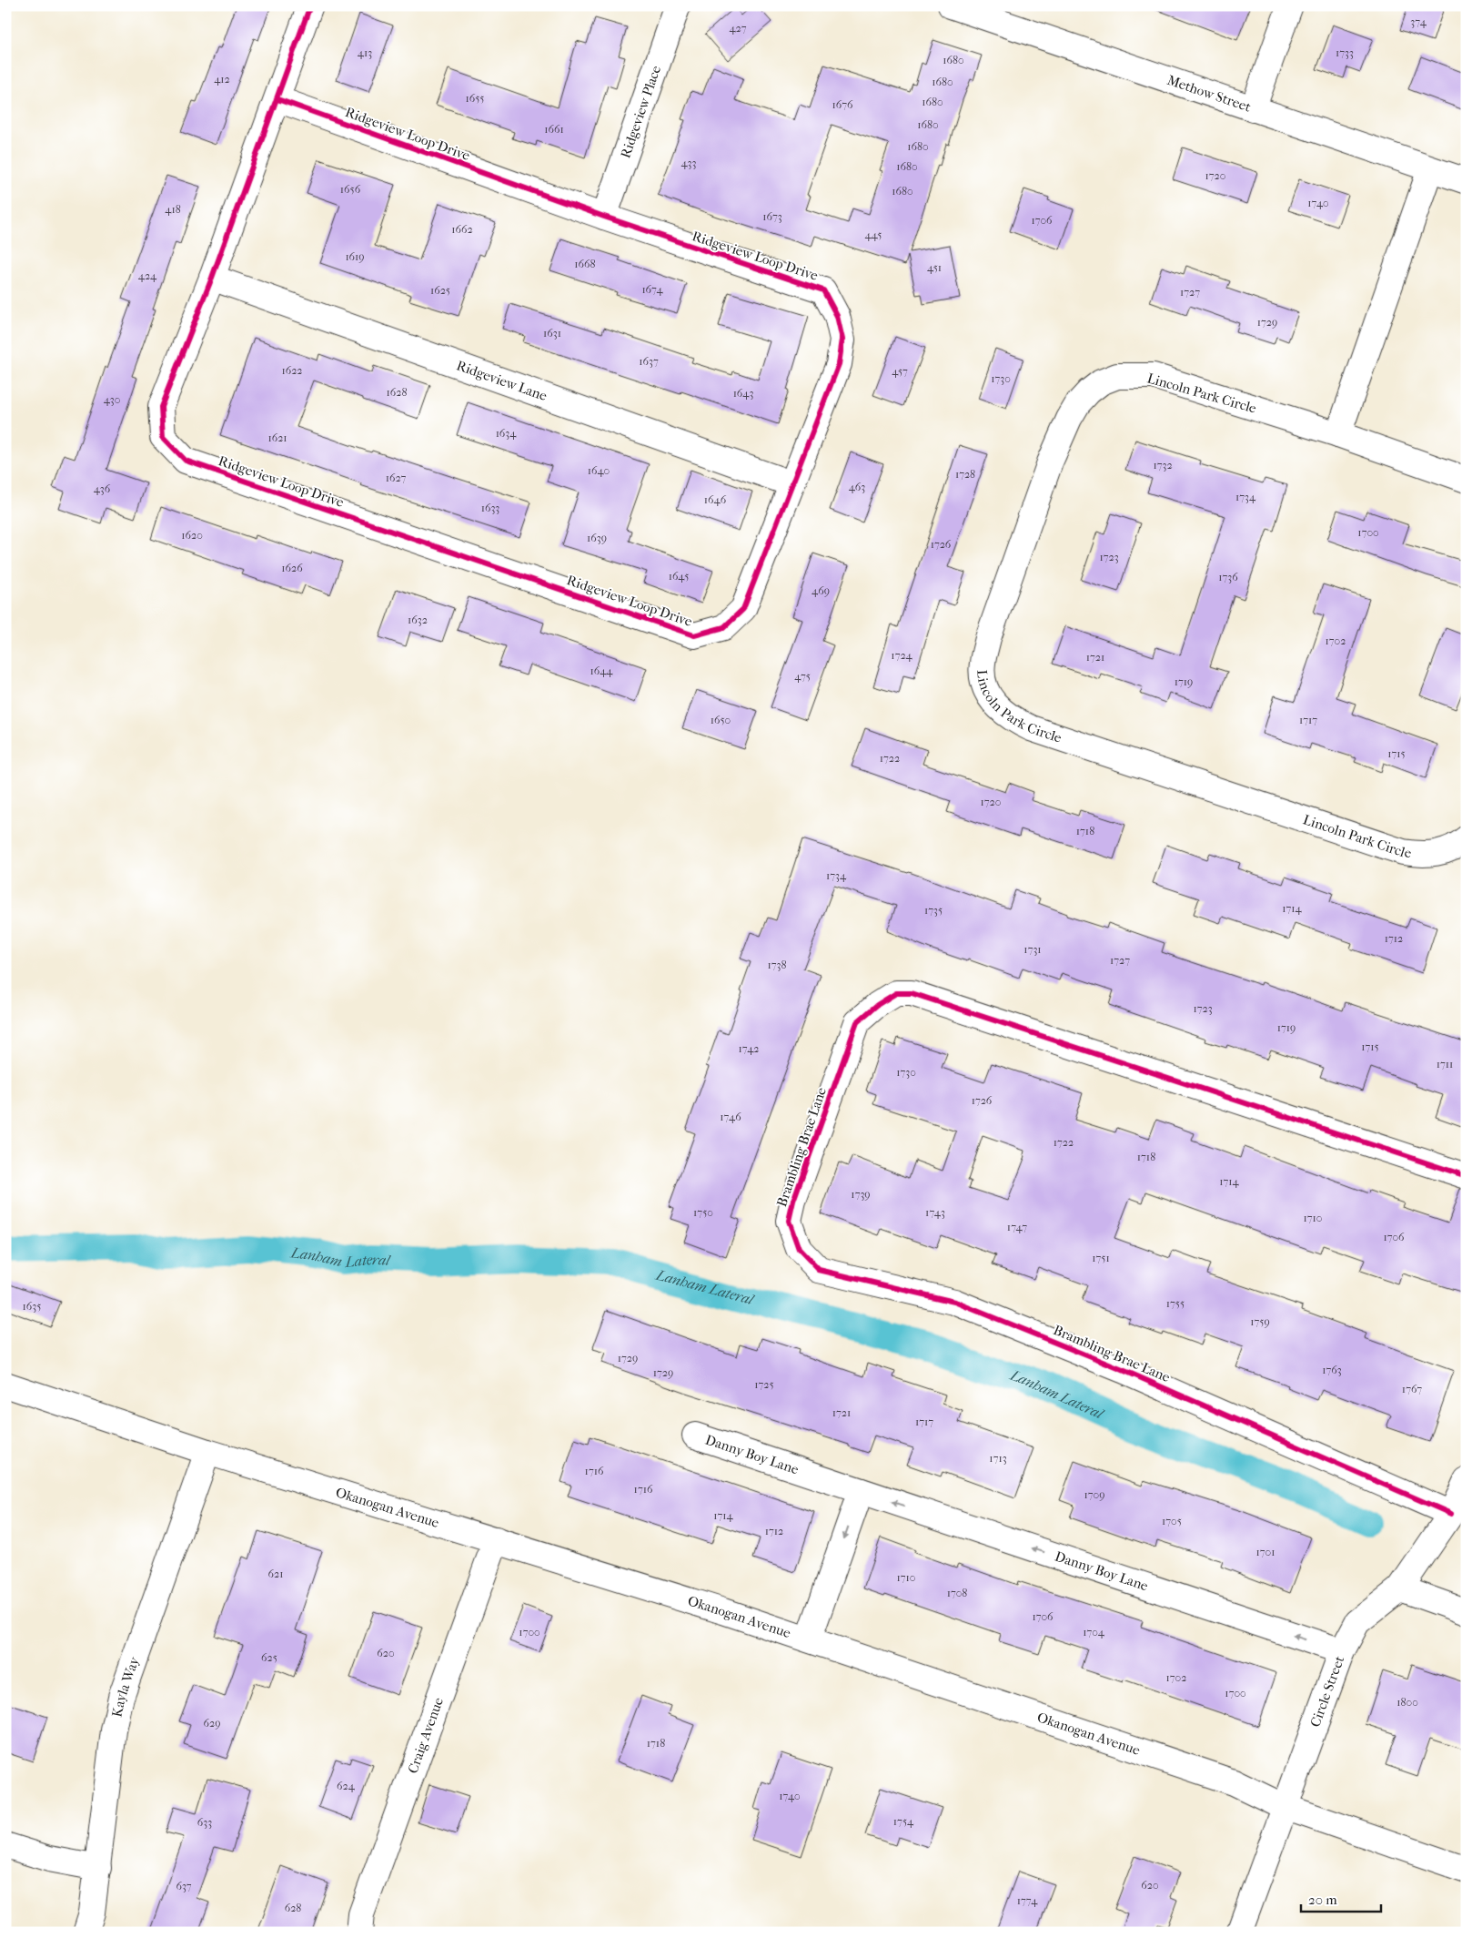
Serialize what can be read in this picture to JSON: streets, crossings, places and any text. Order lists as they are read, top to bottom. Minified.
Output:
{"streets":{"street":["Methow Street","Ridgeview Place","Ridgeview Loop Drive","Ridgeview Lane","Lincoln Park Circle","Brambling Brae Lane","Danny Boy Lane","Okanogan Avenue","Kayla Way","Circle Street","Craig Avenue"]},"crossings":[["Ridgeview Place","Ridgeview Loop Drive"],["Ridgeview Loop Drive","Ridgeview Lane"],["Brambling Brae Lane","Circle Street"],["Danny Boy Lane","Circle Street"],["Okanogan Avenue","Kayla Way"],["Okanogan Avenue","Circle Street"],["Okanogan Avenue","Craig Avenue"]],"one_way":["Danny Boy Lane"],"water":["Lanham Lateral"],"house_numbers":["374","427","413","1733","1680","412","1680","1655","1680","1676","1680","1661","1680","433","1680","1720","1656","1680","1740","418","1673","1706","1662","445","1619","1668","451","424","1674","1625","1727","1729","1631","1637","1622","457","1730","1628","1643","430","1634","1621","1732","1640","1728","1627","463","436","1734","1646","1633","1700","1620","1639","1726","1723","1626","1645","1736","469","1632","1702","1724","1721","1644","475","1719","1650","1717","1715","1722","1720","1718","1734","1714","1735","1712","1731","1727","1738","1723","1719","1715","1742","1711","1730","1726","1746","1722","1718","1714","1739","1750","1743","1710","1747","1706","1751","1755","1635","1759","1729","1763","1729","1725","1767","1721","1717","1713","1716","1716","1709","1714","1705","1712","1701","621","1710","1708","1706","1700","1704","620","625","1702","1700","1800","629","1718","624","1740","1754","633","620","637","1774","628"],"scale_bar":"20 m"}
